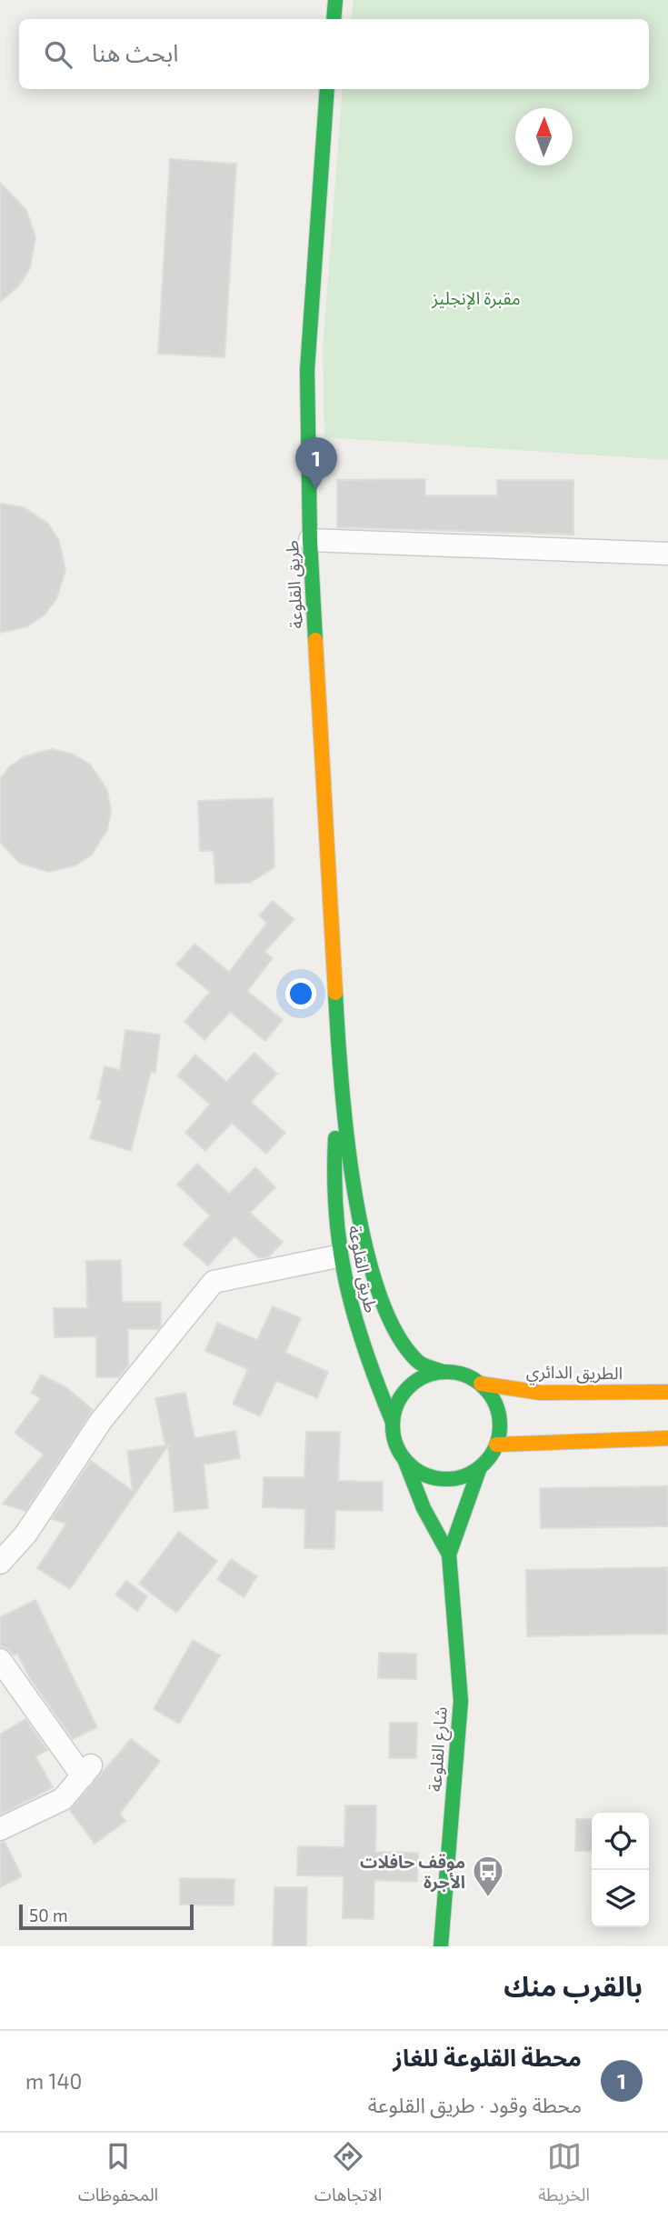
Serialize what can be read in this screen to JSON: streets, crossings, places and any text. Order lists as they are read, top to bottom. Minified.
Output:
{"streets":{"main road":["طريق القلوعة","الطريق الدائري","شارع القلوعة"]},"crossings":[["طريق القلوعة","الطريق الدائري"]],"parks":["مقبرة الإنجليز"],"places":{"bus stop":["موقف حافلات الأجرة"]},"scale_bar":"50 m","north":"top","page":{"search":"ابحث هنا","pins":"1","scale":"50 m","heading":"بالقرب منك","list":[{"mark":"1","name":"محطة القلوعة للغاز","note":"محطة وقود · طريق القلوعة","value":"140 m"}],"nav":["الخريطة","الاتجاهات","المحفوظات"]}}
